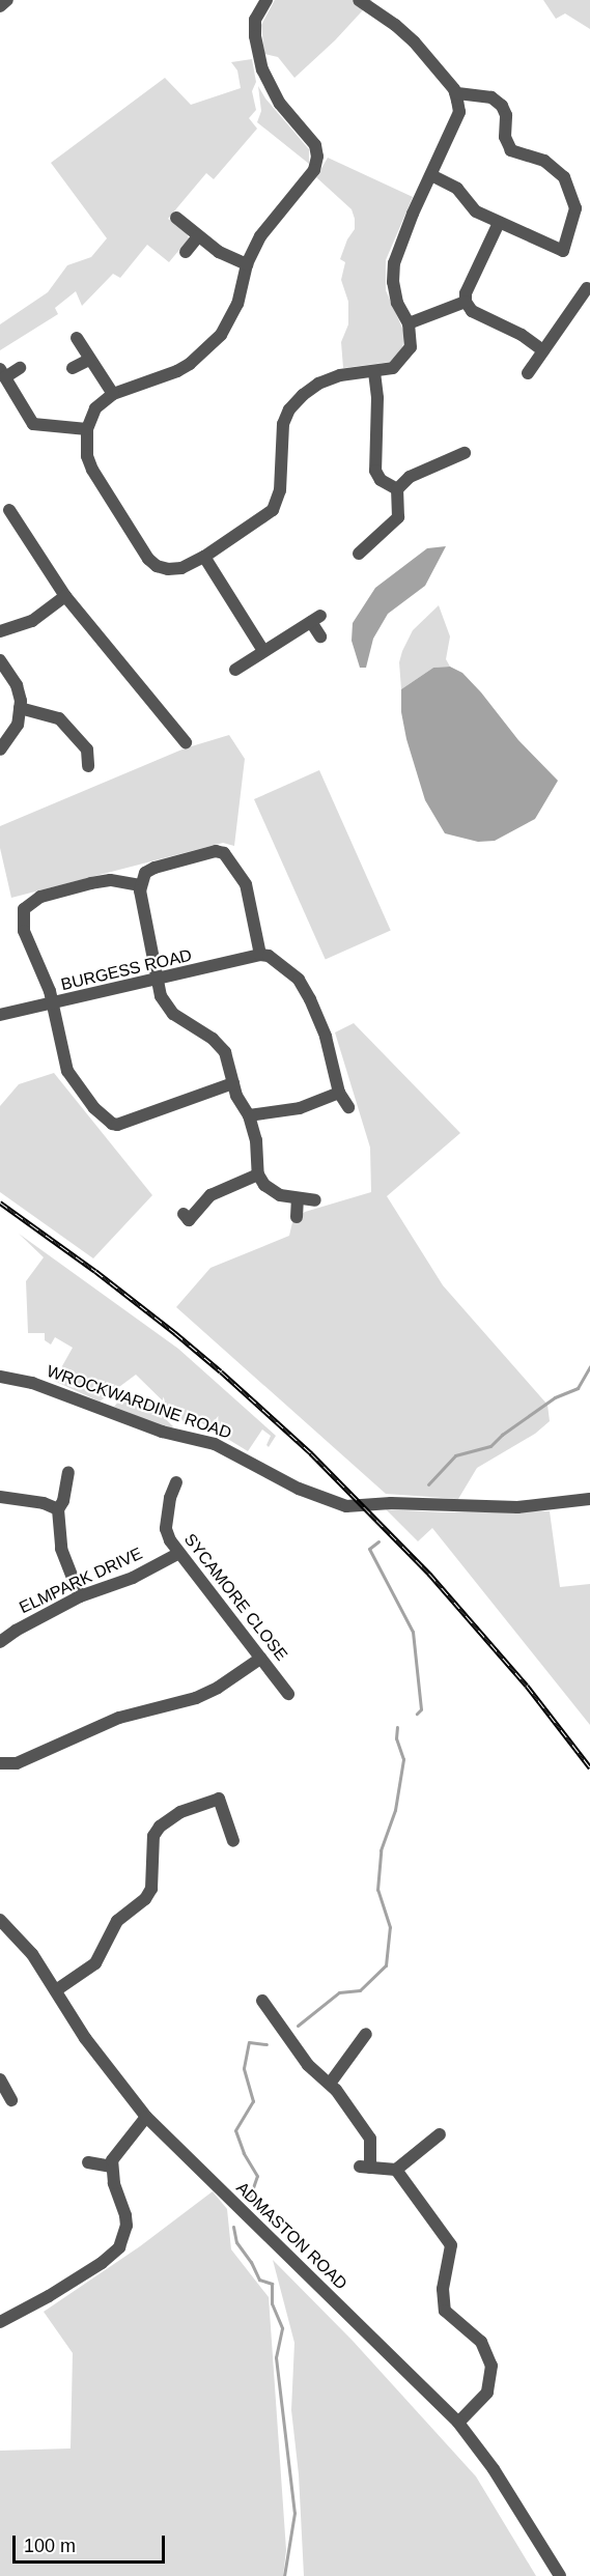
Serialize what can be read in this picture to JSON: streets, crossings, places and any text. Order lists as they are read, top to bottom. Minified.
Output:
{"streets":{"street":["BURGESS ROAD","WROCKWARDINE ROAD","ELMPARK DRIVE","SYCAMORE CLOSE","ADMASTON ROAD"]},"crossings":[["ELMPARK DRIVE","SYCAMORE CLOSE"]],"scale_bar":"100 m"}
